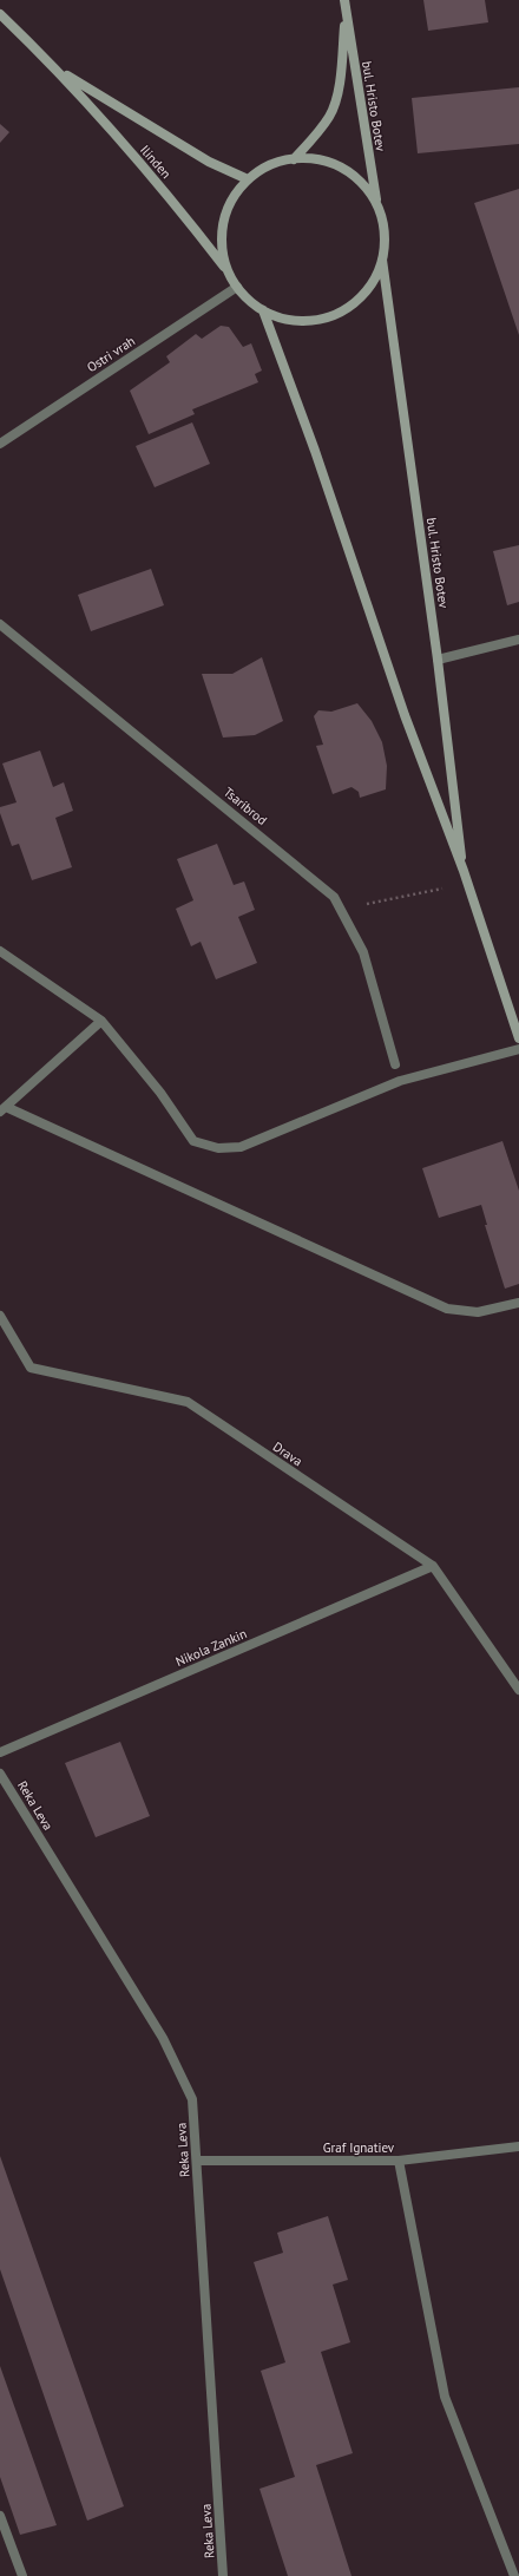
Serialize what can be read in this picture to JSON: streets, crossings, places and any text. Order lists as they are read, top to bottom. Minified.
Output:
{"streets":{"street":["bul. Hristo Botev","Ilinden","Ostri vrah","Tsaribrod","Drava","Nikola Zankin","Reka Leva","Graf Ignatiev"]},"crossings":[["bul. Hristo Botev","Ilinden"],["bul. Hristo Botev","Ostri vrah"],["Ilinden","Ostri vrah"],["Drava","Nikola Zankin"],["Reka Leva","Graf Ignatiev"]]}
